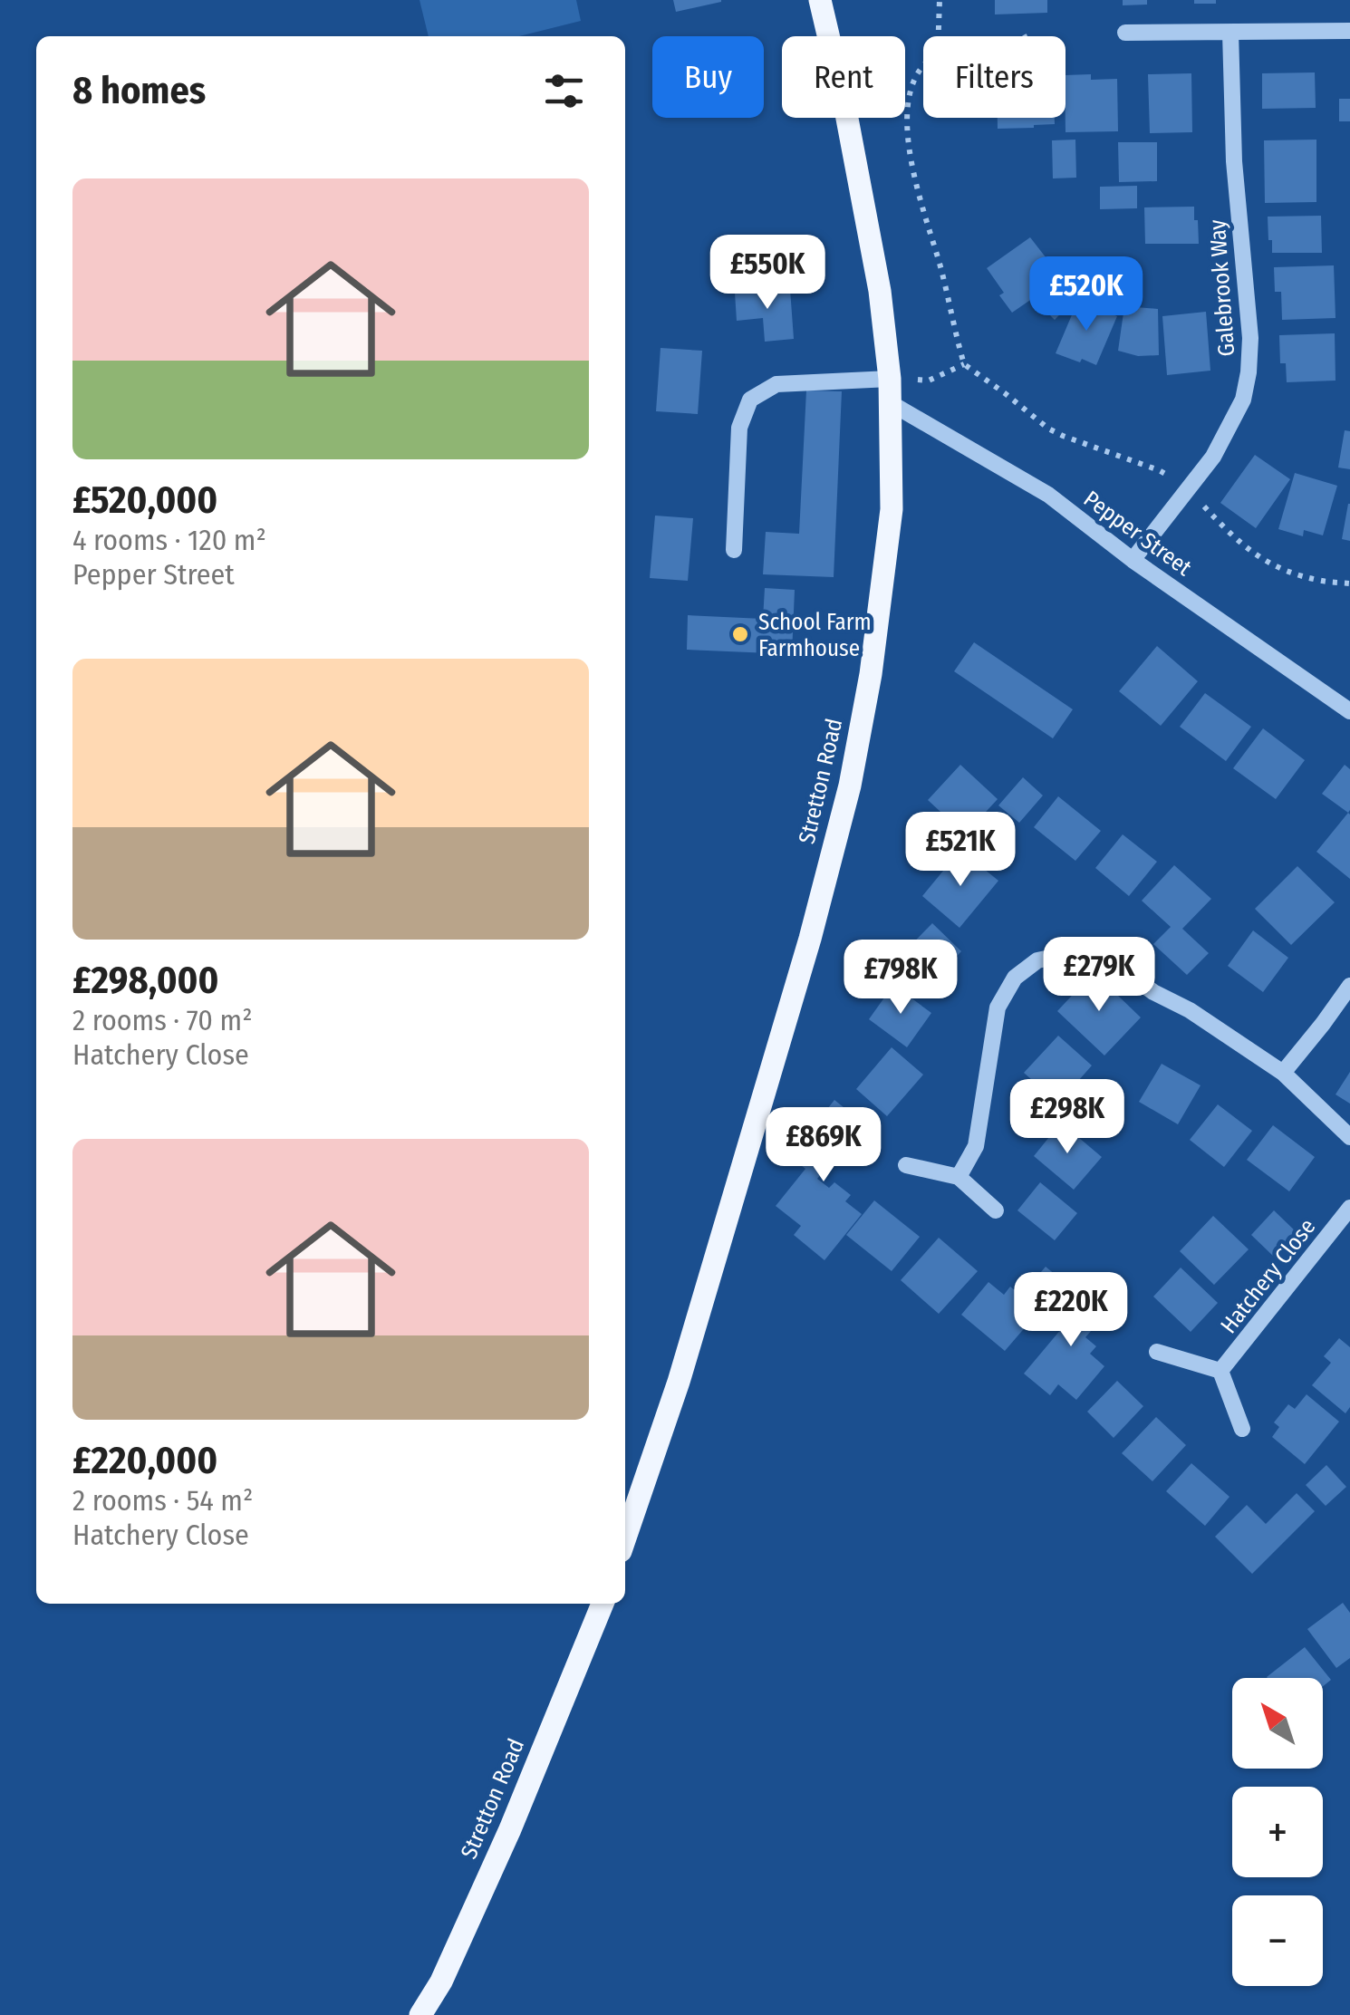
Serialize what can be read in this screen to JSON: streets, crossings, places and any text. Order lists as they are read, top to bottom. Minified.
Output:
{"streets":{"main road":["Stretton Road"],"street":["Galebrook Way","Pepper Street","Hatchery Close"]},"crossings":[["Galebrook Way","Pepper Street"],["Pepper Street","Stretton Road"]],"places":["School Farm Farmhouse"],"north":"top left","page":{"chip":["Buy","Rent","Filters"],"heading":"8 homes","list":[{"name":"£520,000","note":"4 rooms · 120 m² · Pepper Street"},{"name":"£298,000","note":"2 rooms · 70 m² · Hatchery Close"},{"name":"£220,000","note":"2 rooms · 54 m² · Hatchery Close"}],"price":["£550K","£520K","£521K","£279K","£798K","£298K","£869K","£220K"],"map_buttons":["+","−"]}}
